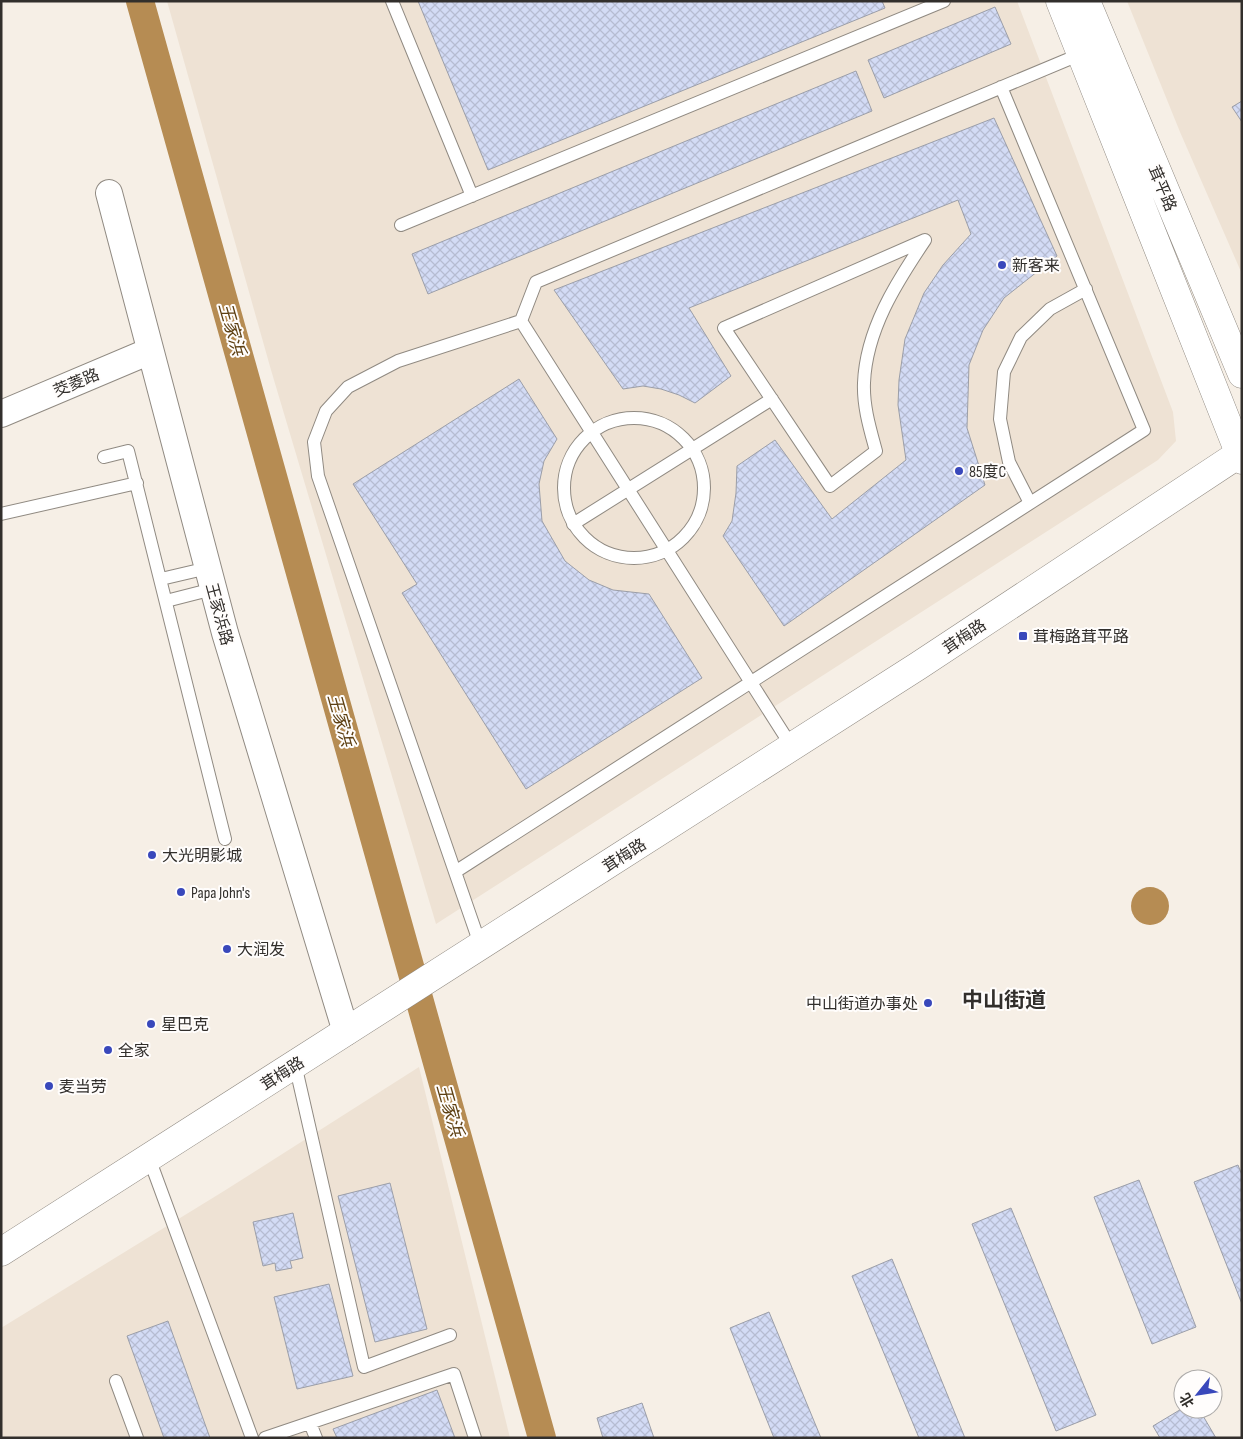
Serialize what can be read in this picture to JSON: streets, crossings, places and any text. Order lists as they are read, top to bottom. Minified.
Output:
{"streets":{"street":["茸平路","茭菱路","王家浜路","茸梅路"]},"crossings":[["茭菱路","王家浜路"],["王家浜路","茸梅路"]],"districts":["中山街道"],"water":["王家浜"],"places":{"other":["新客来","85度C","大光明影城","Papa John's","大润发","中山街道办事处","星巴克","全家","麦当劳"],"transit":["茸梅路茸平路"]},"north":"bottom left"}
